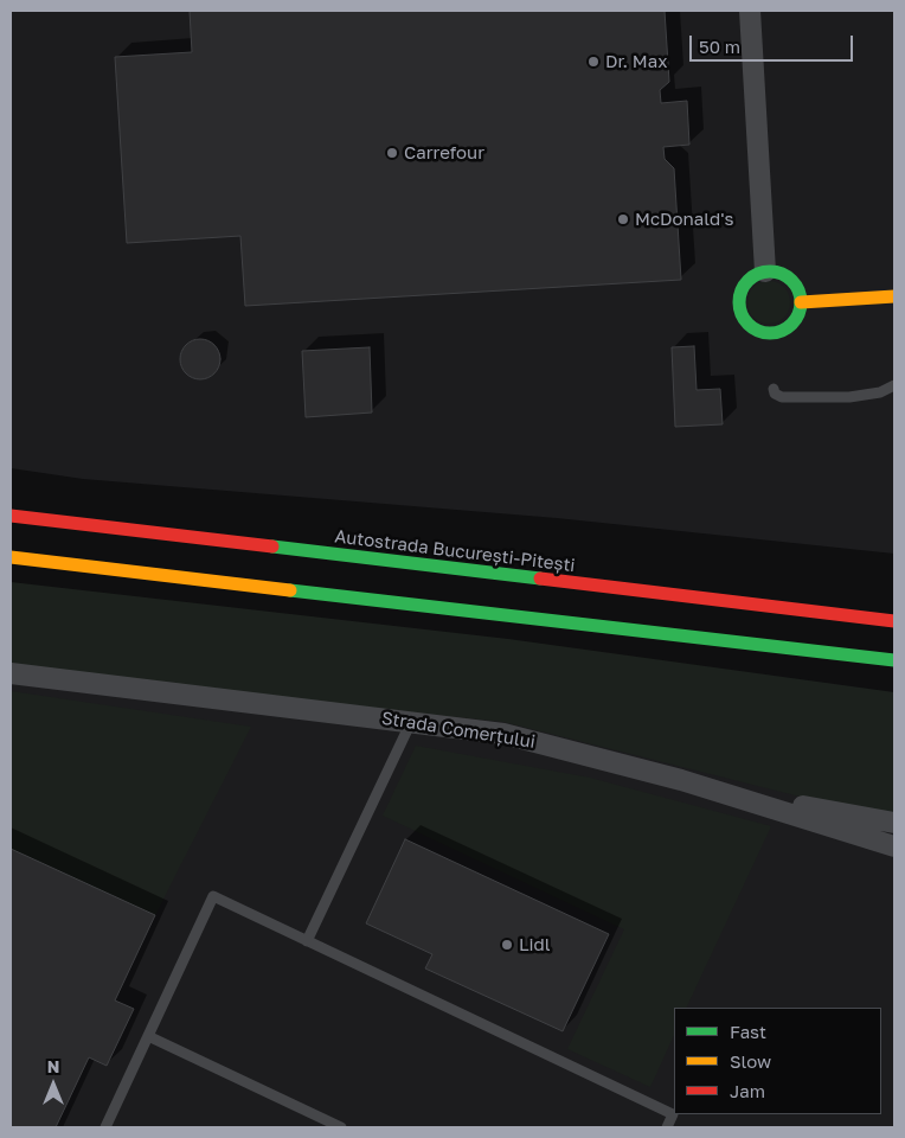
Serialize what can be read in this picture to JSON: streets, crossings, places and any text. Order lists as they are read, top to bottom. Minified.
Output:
{"streets":{"main road":["Autostrada București-Pitești"],"street":["Strada Comerțului"]},"places":["Dr. Max","Carrefour","McDonald's","Lidl"],"legend":["Fast","Slow","Jam"],"scale_bar":"50 m","north":"top"}
